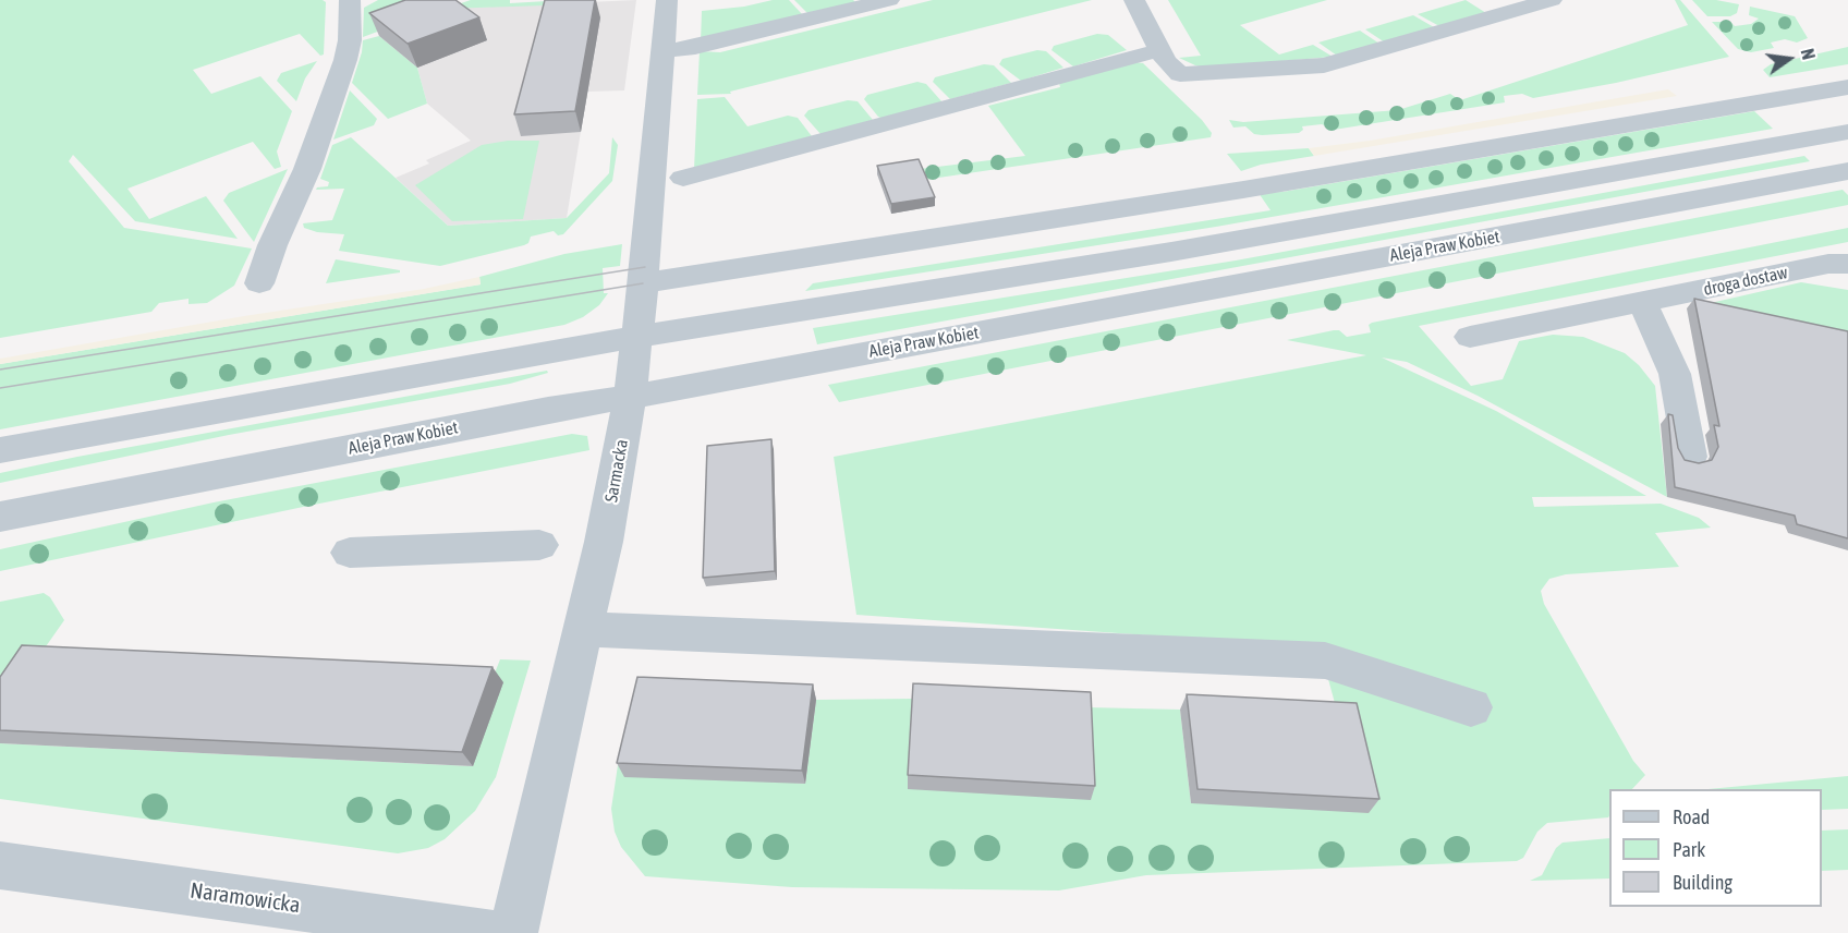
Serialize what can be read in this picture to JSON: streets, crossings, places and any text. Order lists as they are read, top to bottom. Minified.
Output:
{"streets":{"street":["Aleja Praw Kobiet","droga dostaw","Sarmacka","Naramowicka"]},"crossings":[["Aleja Praw Kobiet","Sarmacka"]],"legend":["Road","Park","Building"],"north":"right"}
